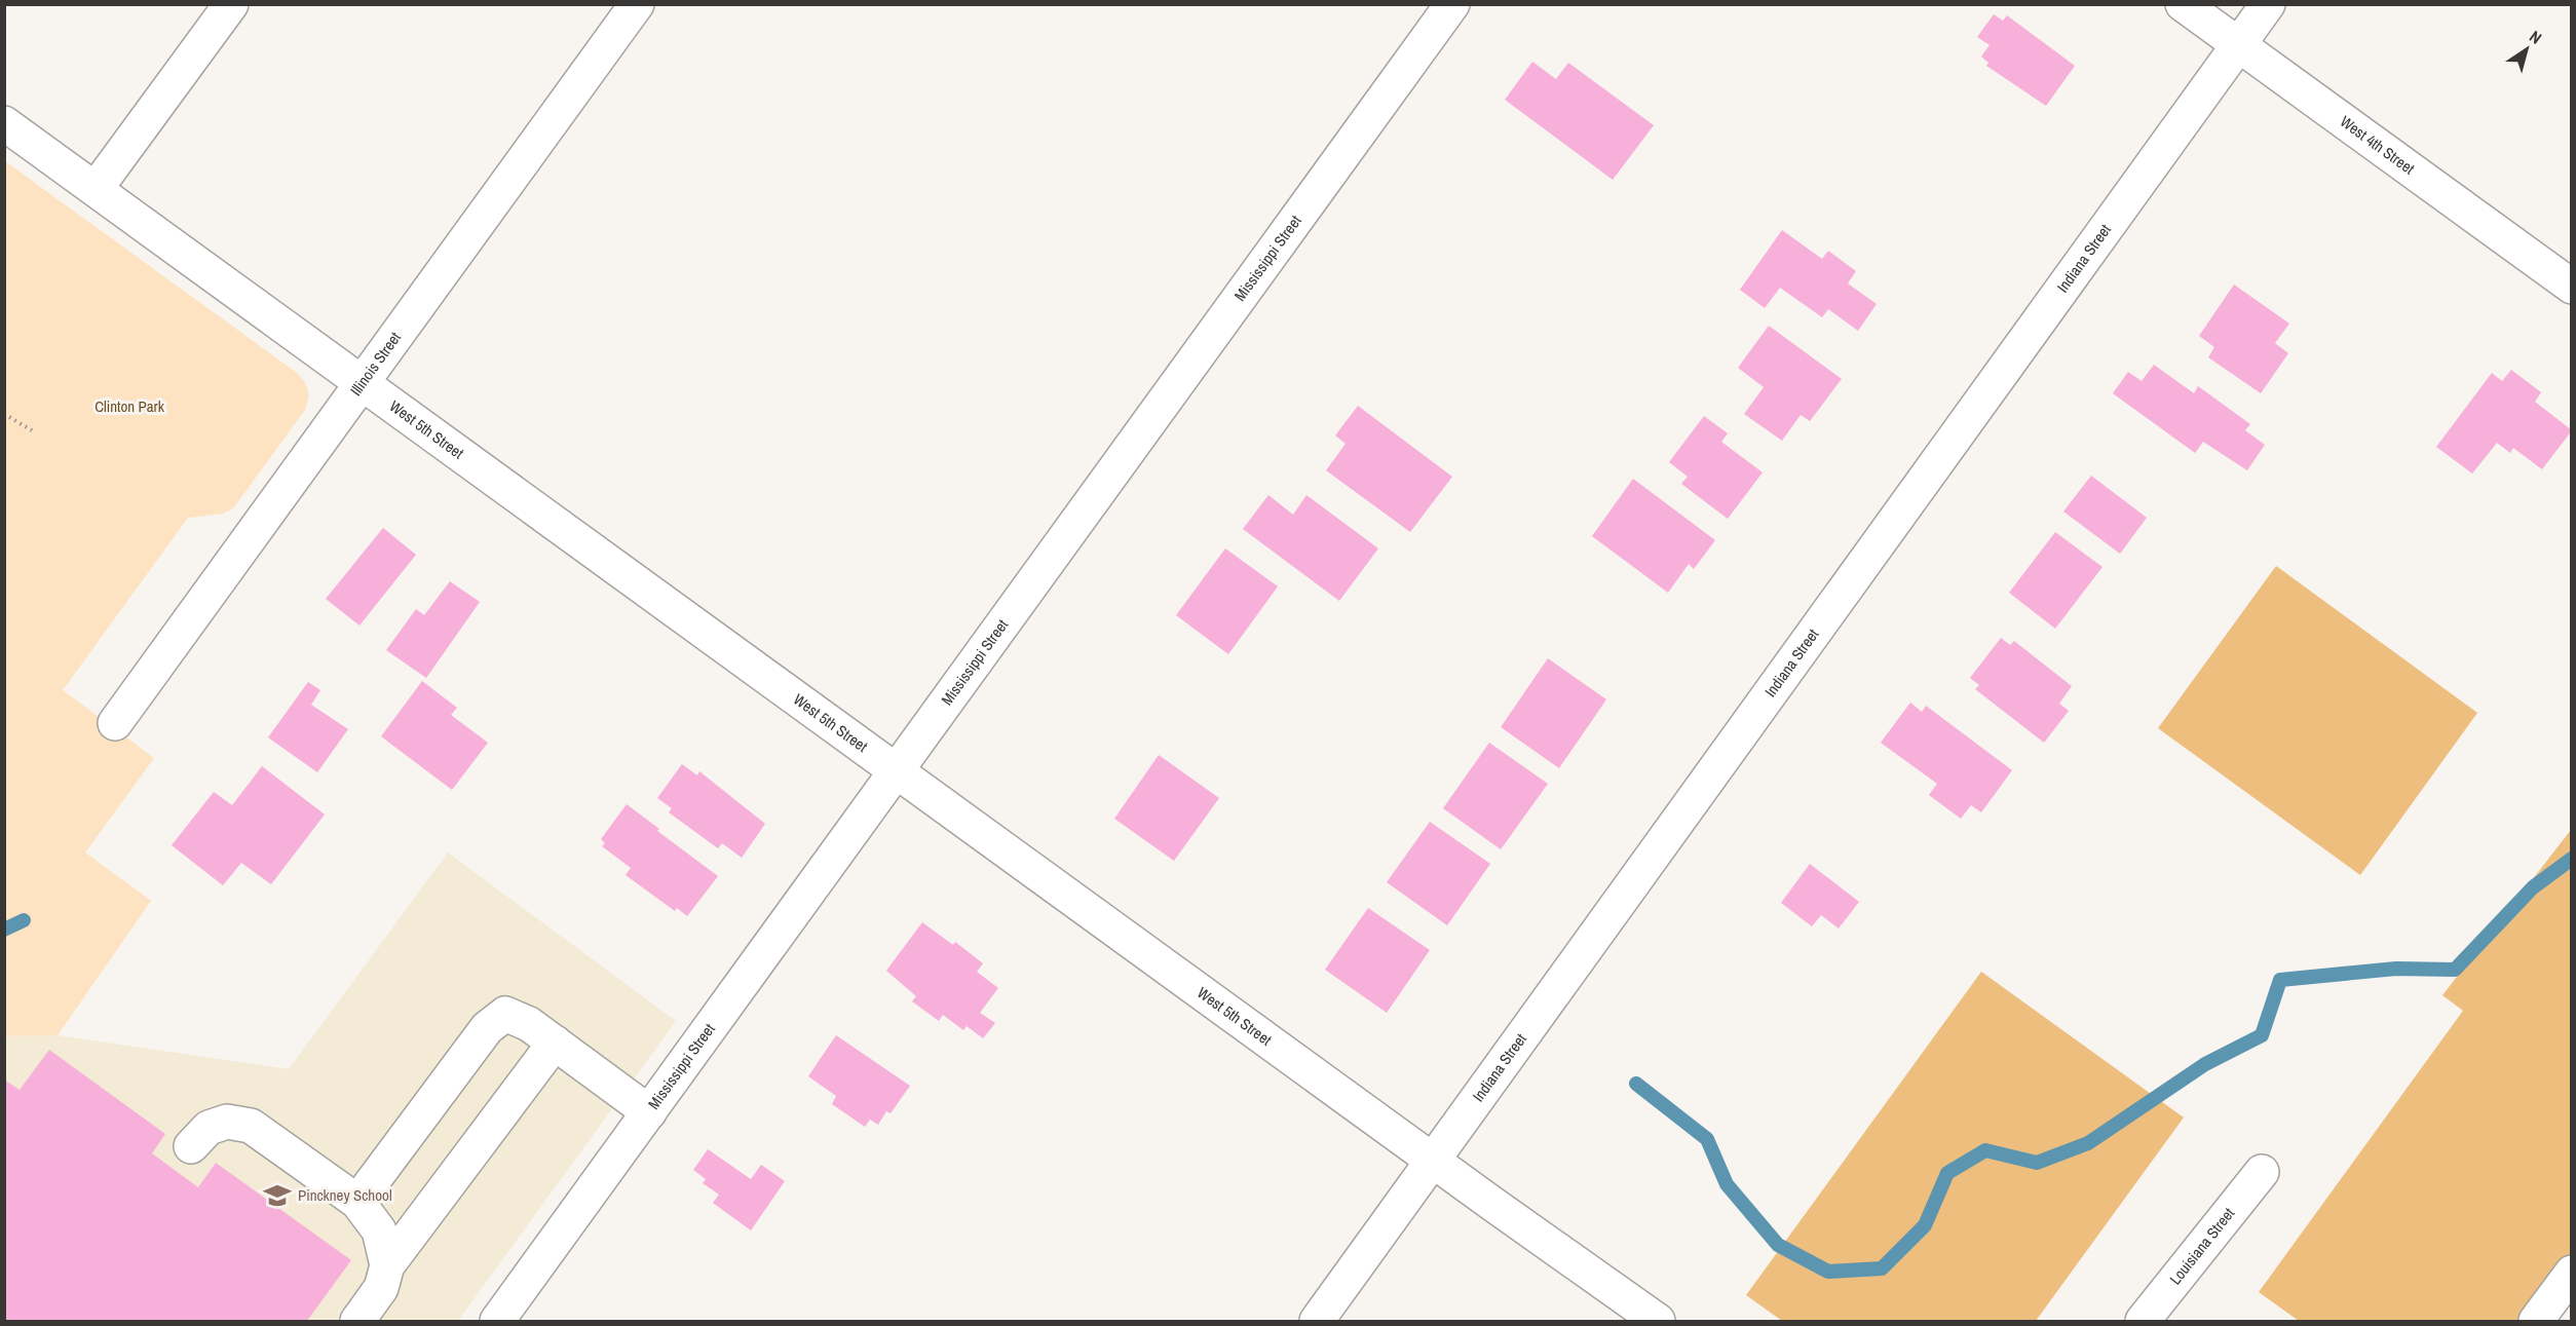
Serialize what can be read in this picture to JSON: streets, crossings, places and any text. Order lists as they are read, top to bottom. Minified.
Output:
{"streets":{"street":["West 4th Street","Indiana Street","Mississippi Street","Illinois Street","West 5th Street","Louisiana Street"]},"crossings":[["West 4th Street","Indiana Street"],["Indiana Street","West 5th Street"],["Mississippi Street","West 5th Street"],["Illinois Street","West 5th Street"]],"parks":["Clinton Park"],"places":{"school or university":["Pinckney School"]},"north":"top right"}
